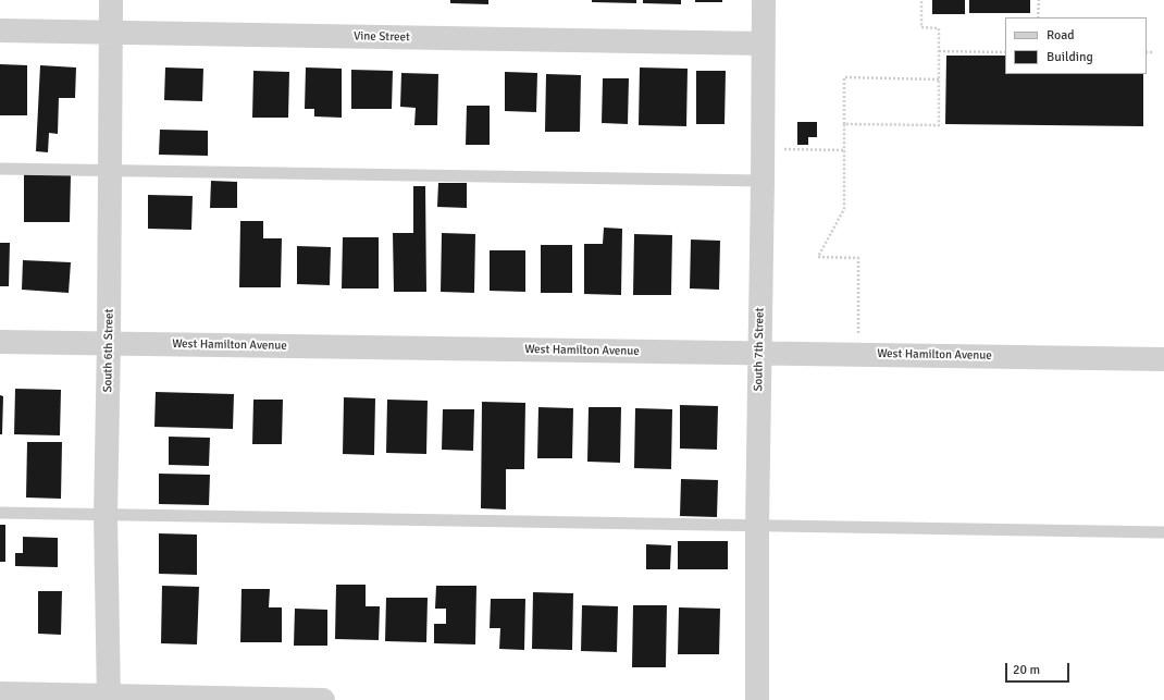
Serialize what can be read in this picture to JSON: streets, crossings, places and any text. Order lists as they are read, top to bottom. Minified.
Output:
{"streets":{"street":["Vine Street","West Hamilton Avenue","South 7th Street","South 6th Street"]},"crossings":[["Vine Street","South 7th Street"],["Vine Street","South 6th Street"],["West Hamilton Avenue","South 7th Street"],["West Hamilton Avenue","South 6th Street"]],"legend":["Road","Building"],"scale_bar":"20 m"}
